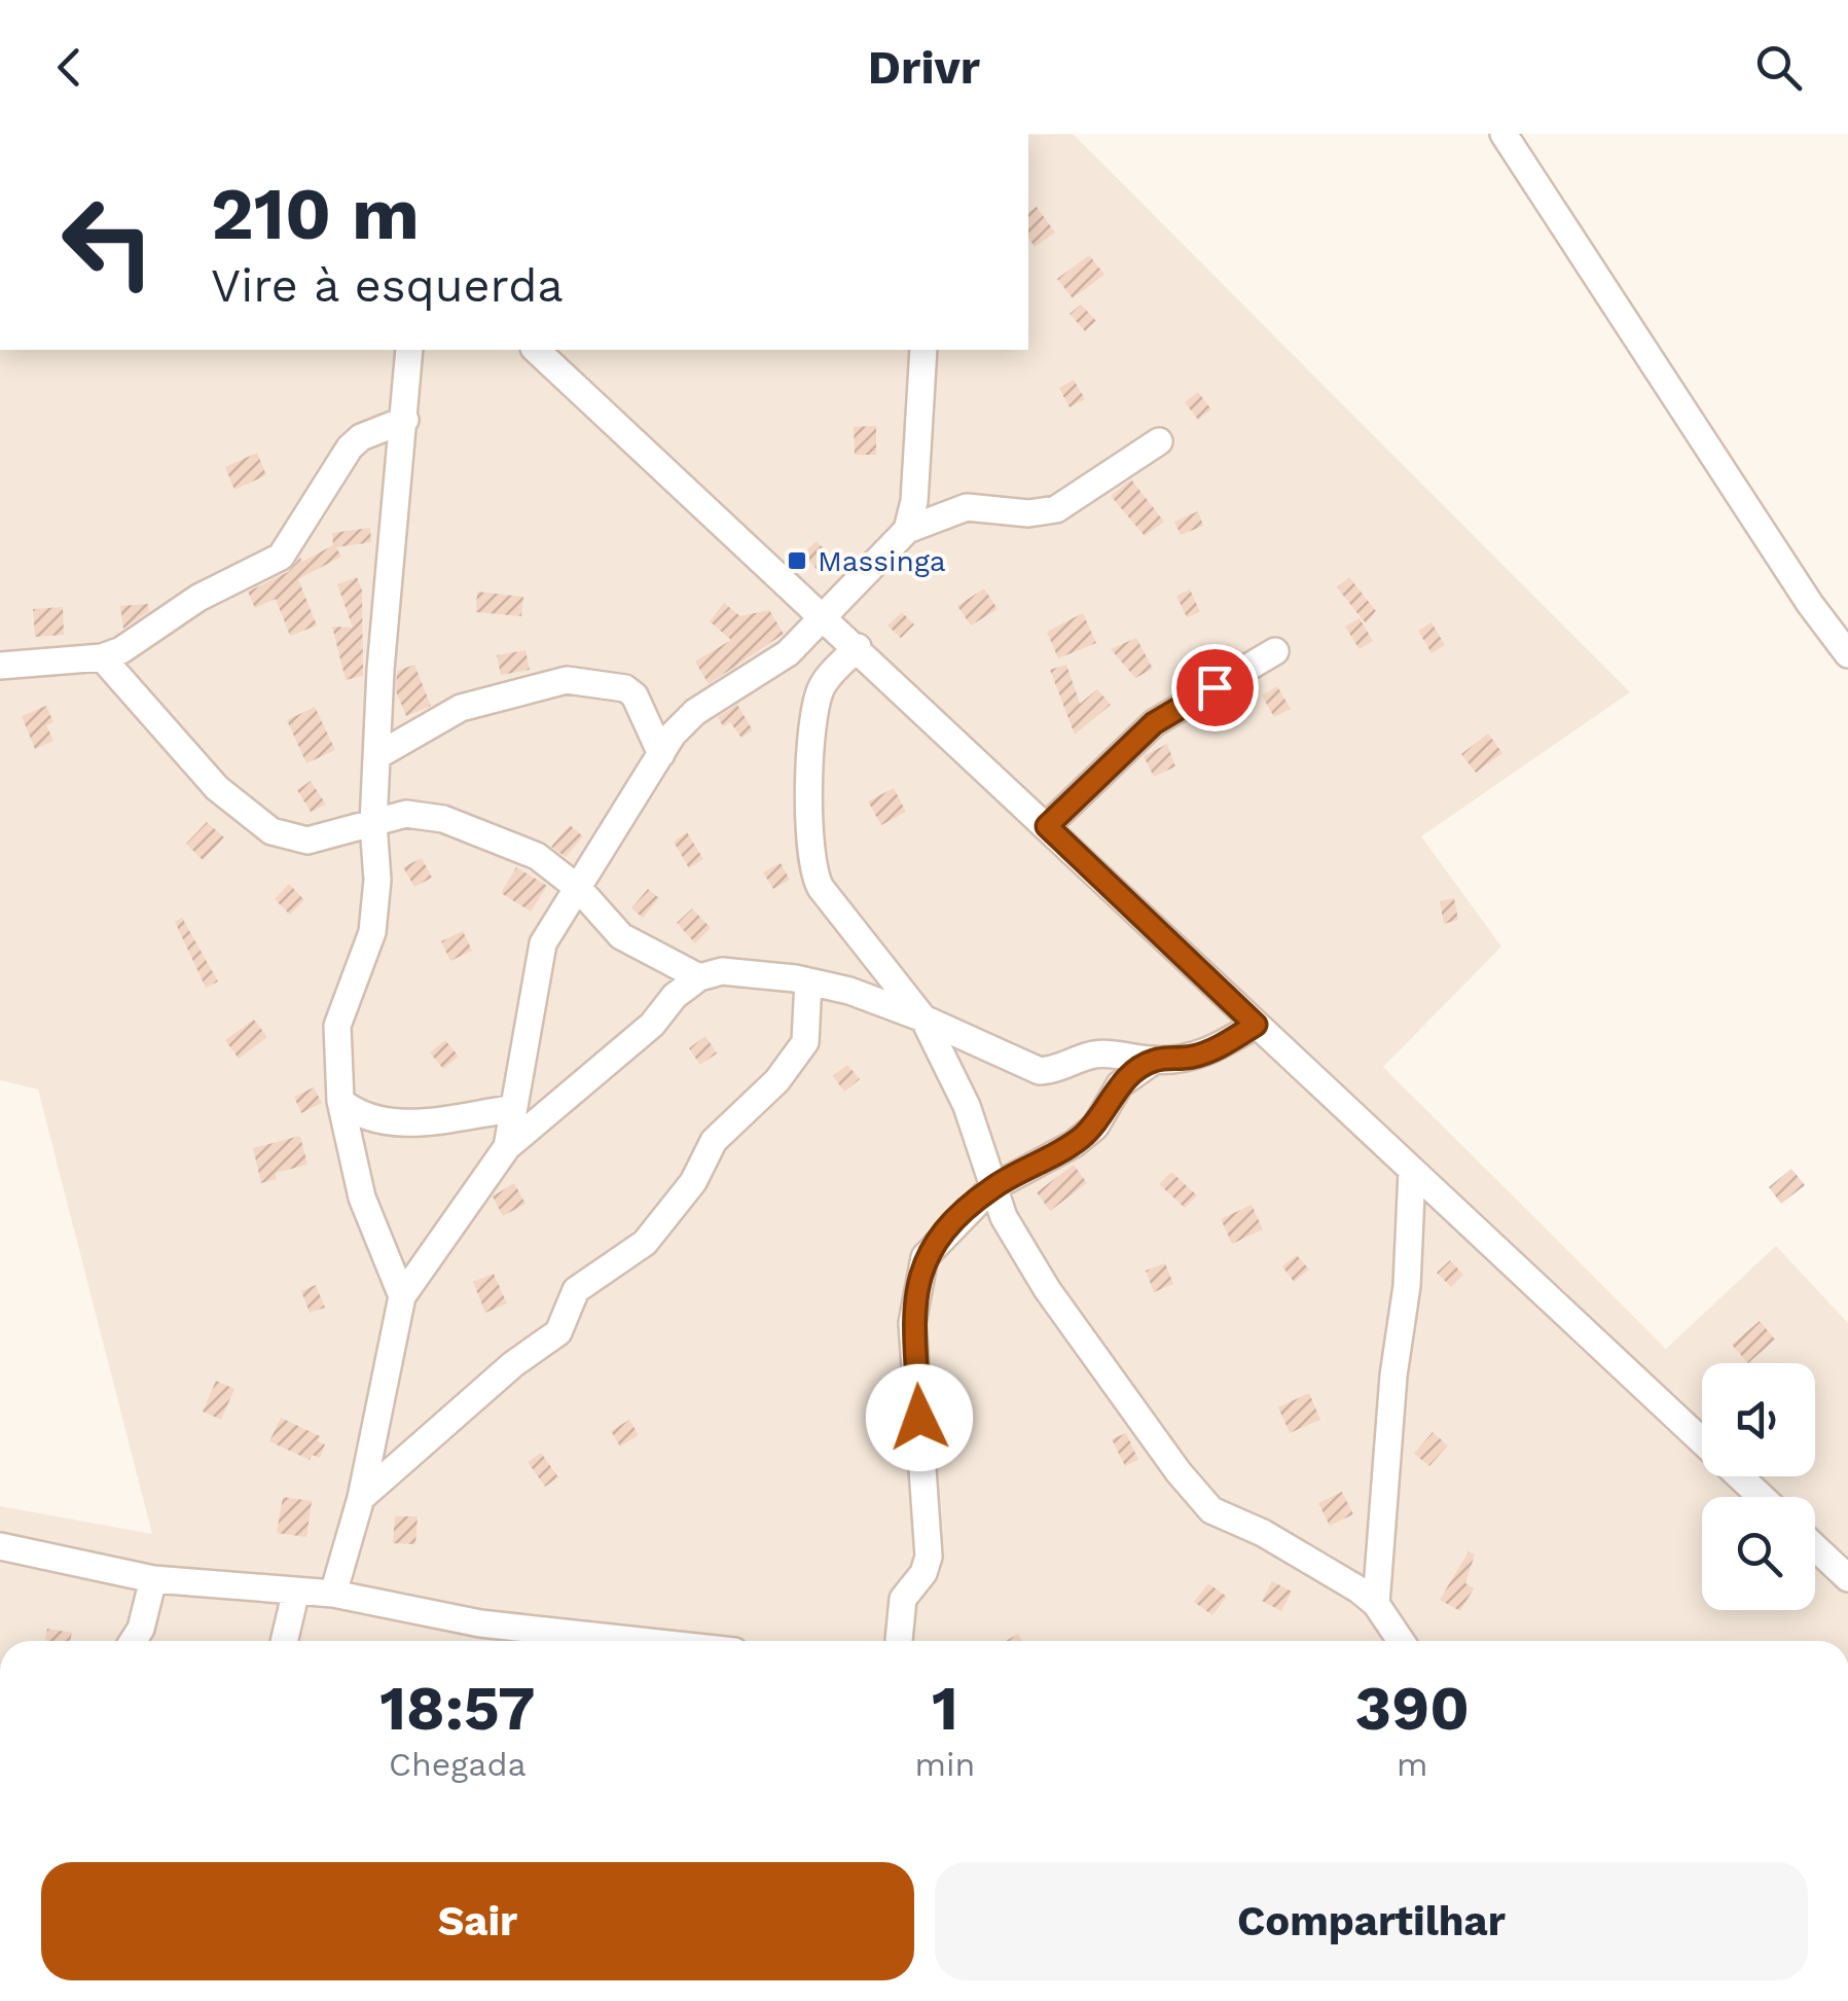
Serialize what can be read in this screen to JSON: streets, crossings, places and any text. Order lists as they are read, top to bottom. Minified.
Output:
{"places":{"transit":["Massinga"]},"page":{"header":"Drivr","turn":["210 m","Vire à esquerda"],"eta":["18:57","Chegada","1","min","390","m"],"buttons":["Sair","Compartilhar"]}}
